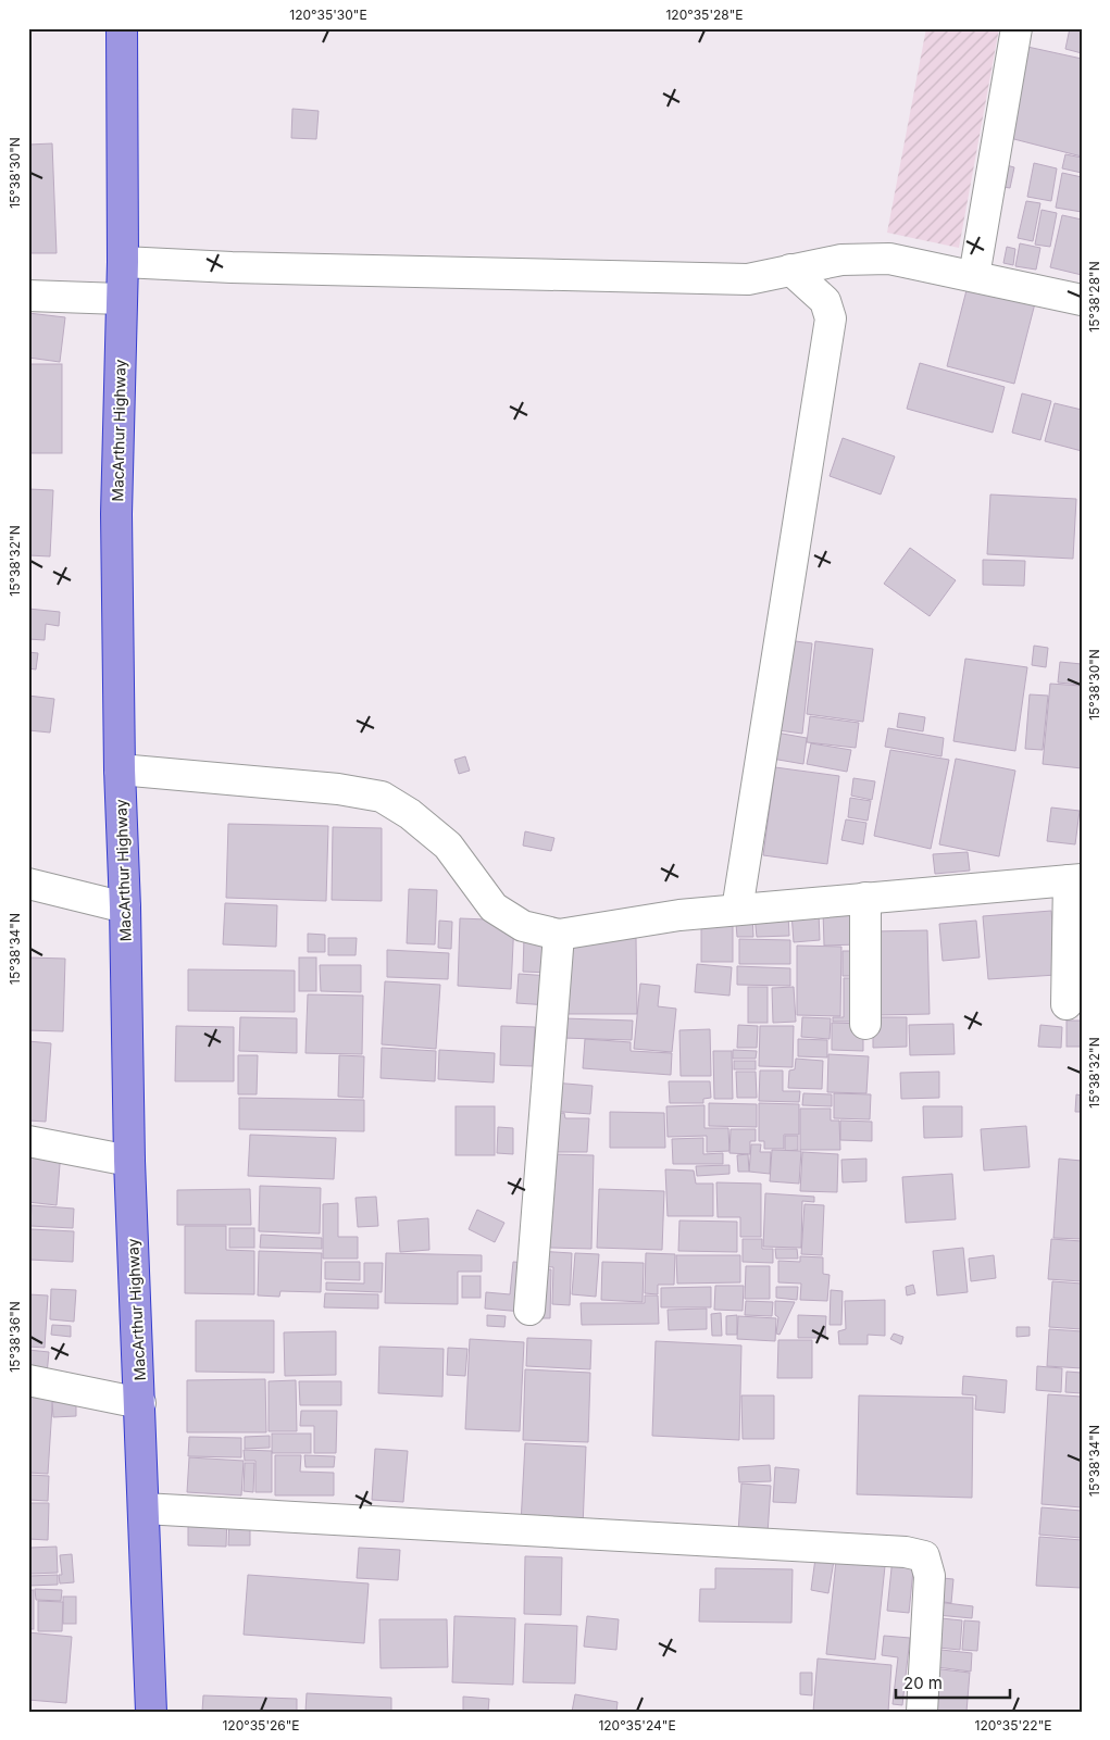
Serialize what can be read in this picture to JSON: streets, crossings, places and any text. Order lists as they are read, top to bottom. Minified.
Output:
{"streets":{"highway":["MacArthur Highway"]},"scale_bar":"20 m","coordinates":["120°35'30\"E","120°35'28\"E","15°38'30\"N","15°38'28\"N","15°38'32\"N","15°38'34\"N","15°38'36\"N","120°35'26\"E","120°35'24\"E","120°35'22\"E"]}
